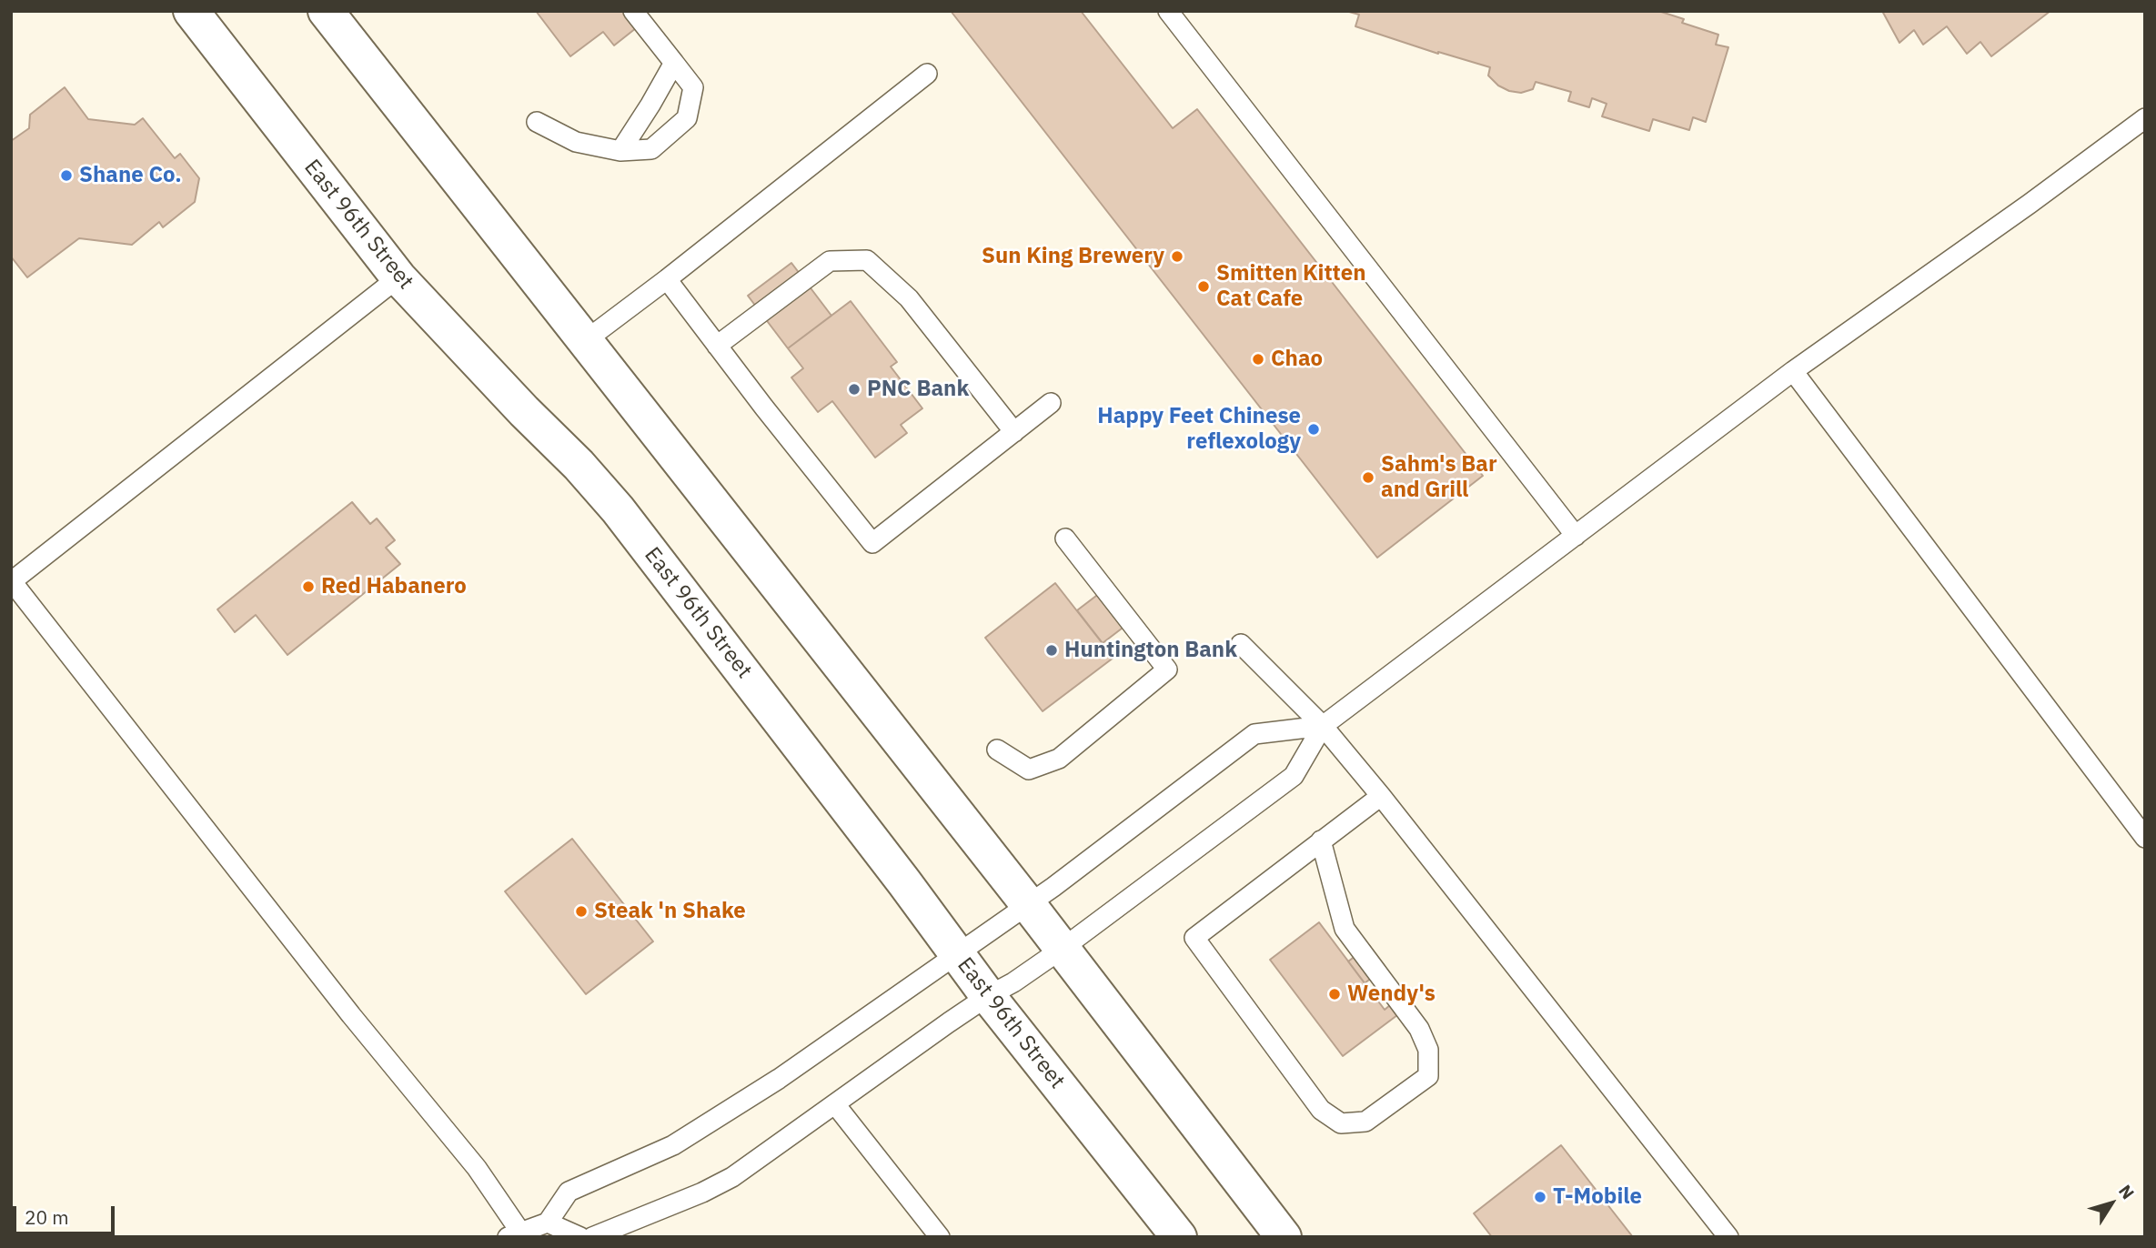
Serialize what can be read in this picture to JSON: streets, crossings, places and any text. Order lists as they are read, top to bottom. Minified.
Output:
{"streets":{"main road":["East 96th Street"]},"places":["Shane Co.","Sun King Brewery","Smitten Kitten Cat Cafe","Chao","PNC Bank","Happy Feet Chinese reflexology","Sahm's Bar and Grill","Red Habanero","Huntington Bank","Steak 'n Shake","Wendy's","T-Mobile"],"scale_bar":"20 m","north":"top right"}
